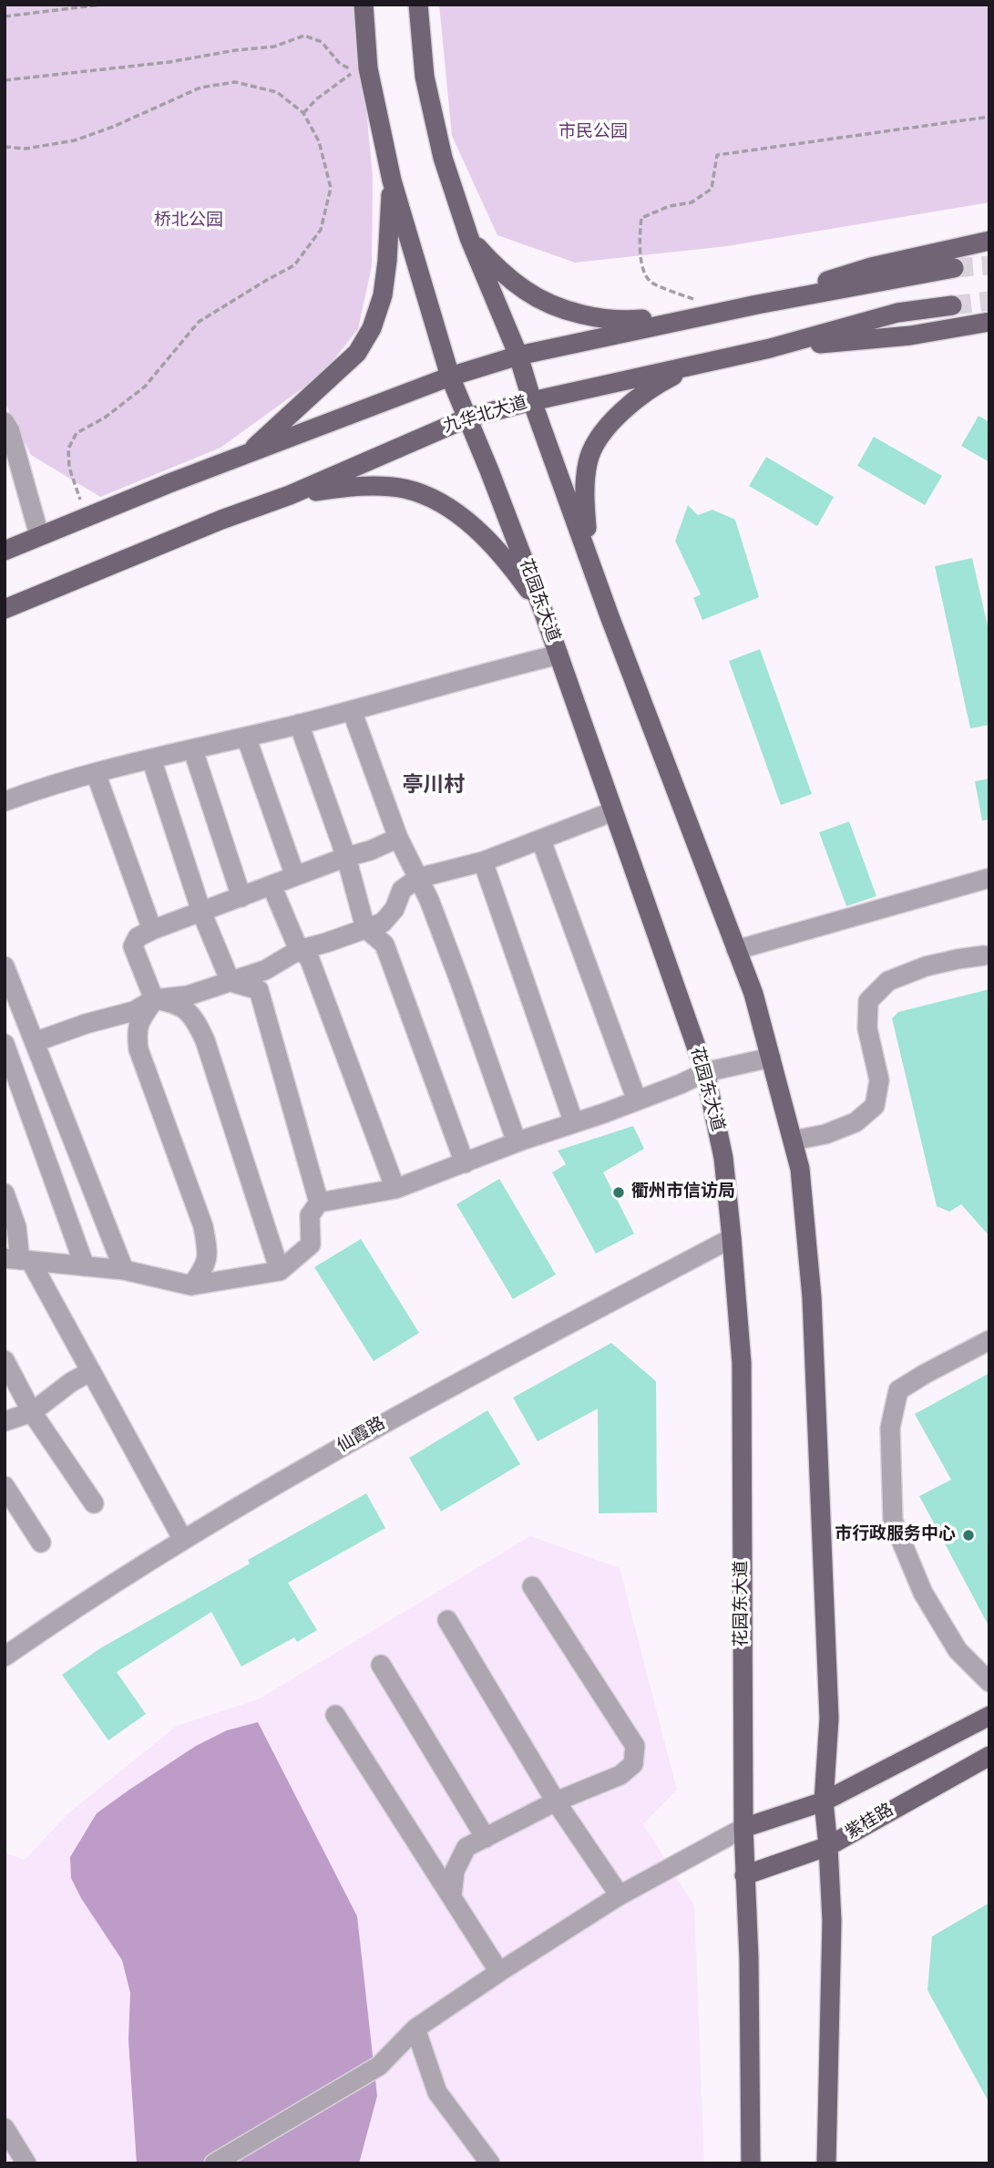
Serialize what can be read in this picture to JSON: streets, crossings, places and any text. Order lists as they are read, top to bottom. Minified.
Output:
{"streets":{"main road":["九华北大道","花园东大道","紫桂路"],"street":["仙霞路"]},"crossings":[["九华北大道","花园东大道"],["花园东大道","仙霞路"],["花园东大道","紫桂路"]],"districts":["亭川村"],"parks":["市民公园","桥北公园"],"places":["衢州市信访局","市行政服务中心"]}
